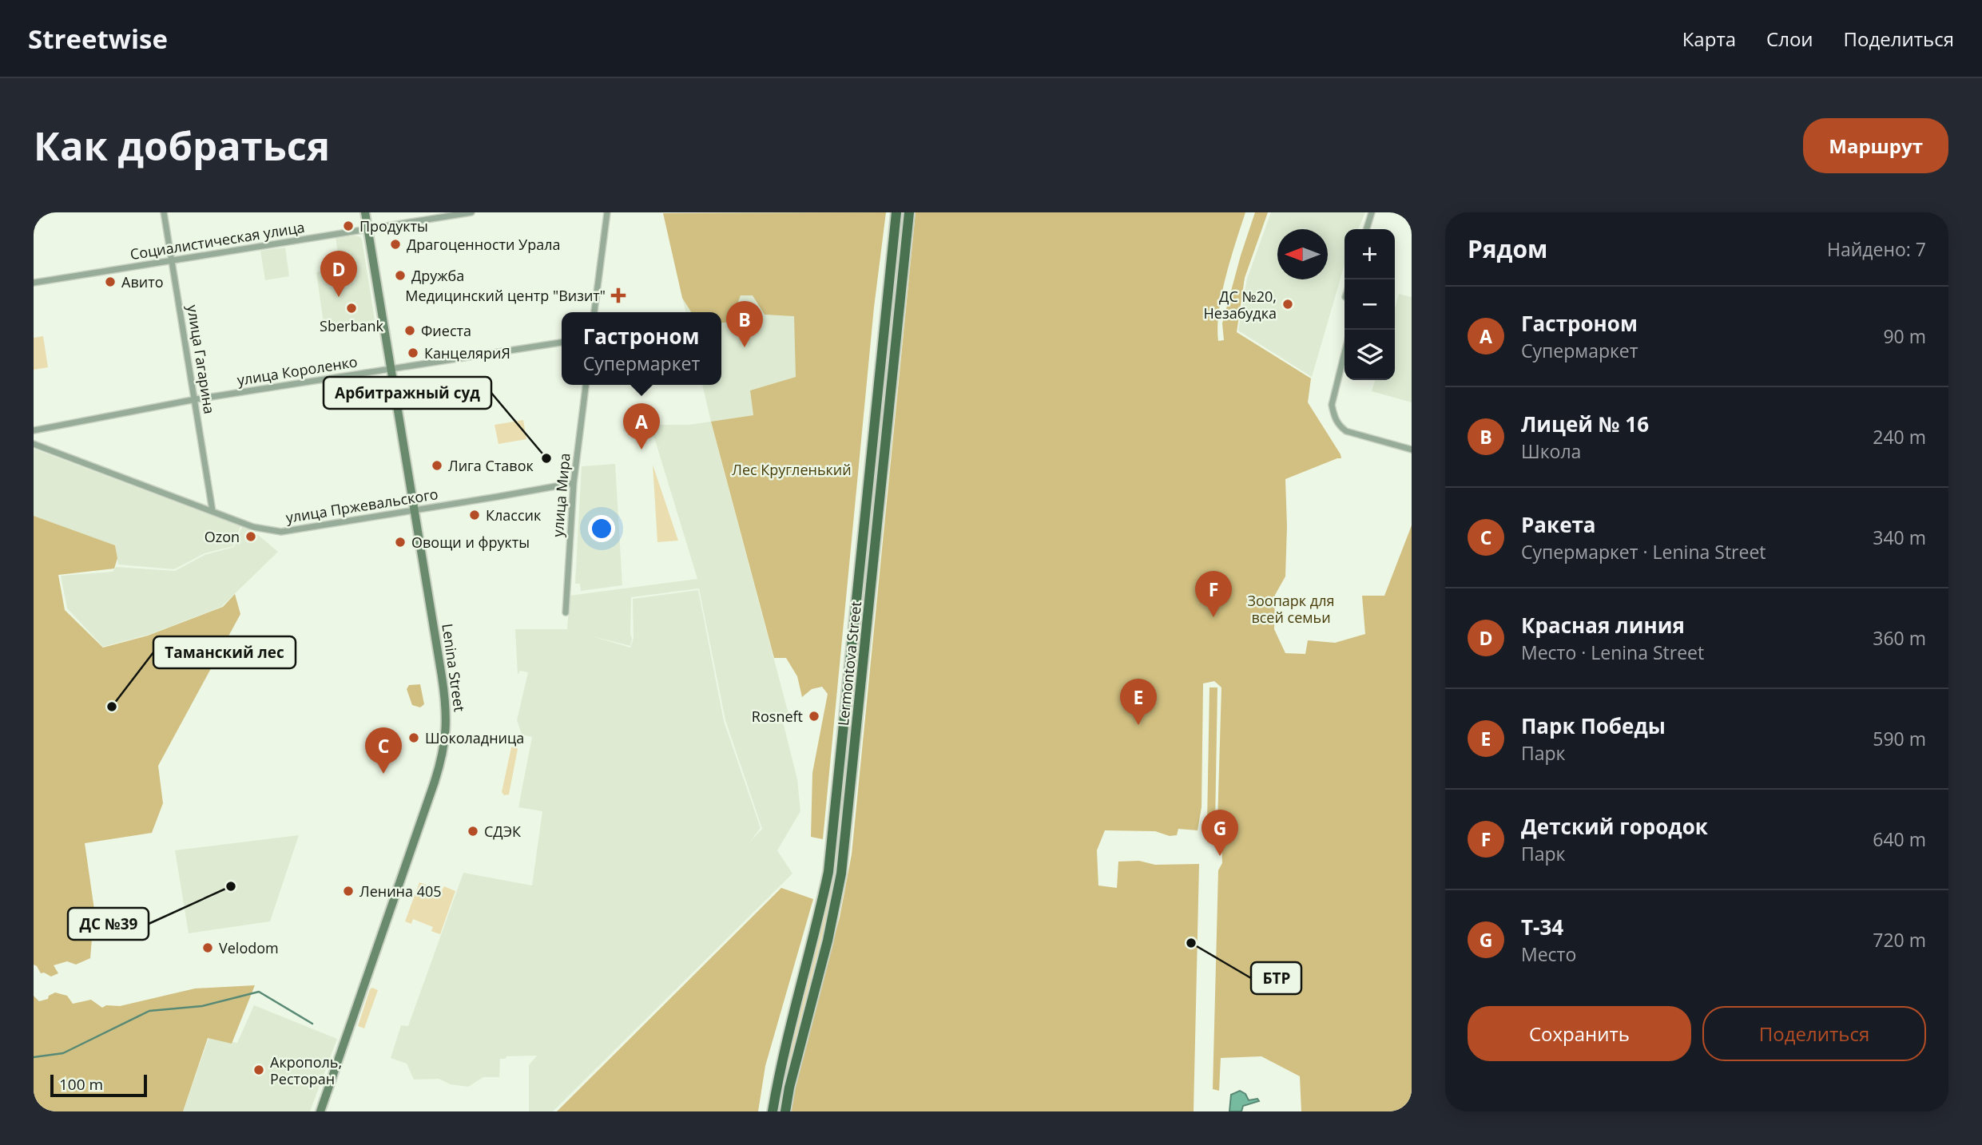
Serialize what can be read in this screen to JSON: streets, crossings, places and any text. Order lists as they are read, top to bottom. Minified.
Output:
{"streets":{"main road":["Lermontova Street","Lenina Street"],"street":["Социалистическая улица","улица Гагарина","улица Короленко","улица Мира","улица Пржевальского"]},"crossings":[["Социалистическая улица","улица Гагарина"],["Социалистическая улица","Lenina Street"],["улица Гагарина","улица Короленко"],["улица Гагарина","улица Пржевальского"],["улица Короленко","Lenina Street"],["улица Мира","улица Пржевальского"],["улица Пржевальского","Lenina Street"]],"parks":["Лес Кругленький","Зоопарк для всей семьи"],"places":{"other":["Продукты","Драгоценности Урала","Дружба","Авито","ДС №20, Незабудка","Sberbank","Фиеста","КанцеляриЯ","Арбитражный суд","Лига Ставок","Классик","Ozon","Овощи и фрукты","Таманский лес","Rosneft","Шоколадница","СДЭК","ДС №39","Ленина 405","БТР","Velodom","Акрополь, Ресторан"],"health":["Медицинский центр \"Визит\""]},"scale_bar":"100 m","north":"left","page":{"header":"Streetwise","nav":["Карта","Слои","Поделиться"],"buttons":["Маршрут",["Сохранить","Поделиться"]],"title":"Как добраться","heading":["Рядом","Найдено: 7"],"map_buttons":["+","−"],"pins":["D","B","A","F","E","C","G"],"list":[{"mark":"A","name":"Гастроном","note":"Супермаркет","value":"90 m"},{"mark":"B","name":"Лицей № 16","note":"Школа","value":"240 m"},{"mark":"C","name":"Ракета","note":"Супермаркет · Lenina Street","value":"340 m"},{"mark":"D","name":"Красная линия","note":"Место · Lenina Street","value":"360 m"},{"mark":"E","name":"Парк Победы","note":"Парк","value":"590 m"},{"mark":"F","name":"Детский городок","note":"Парк","value":"640 m"},{"mark":"G","name":"Т-34","note":"Место","value":"720 m"}],"popup":["Гастроном","Супермаркет"],"scale":"100 m"}}
